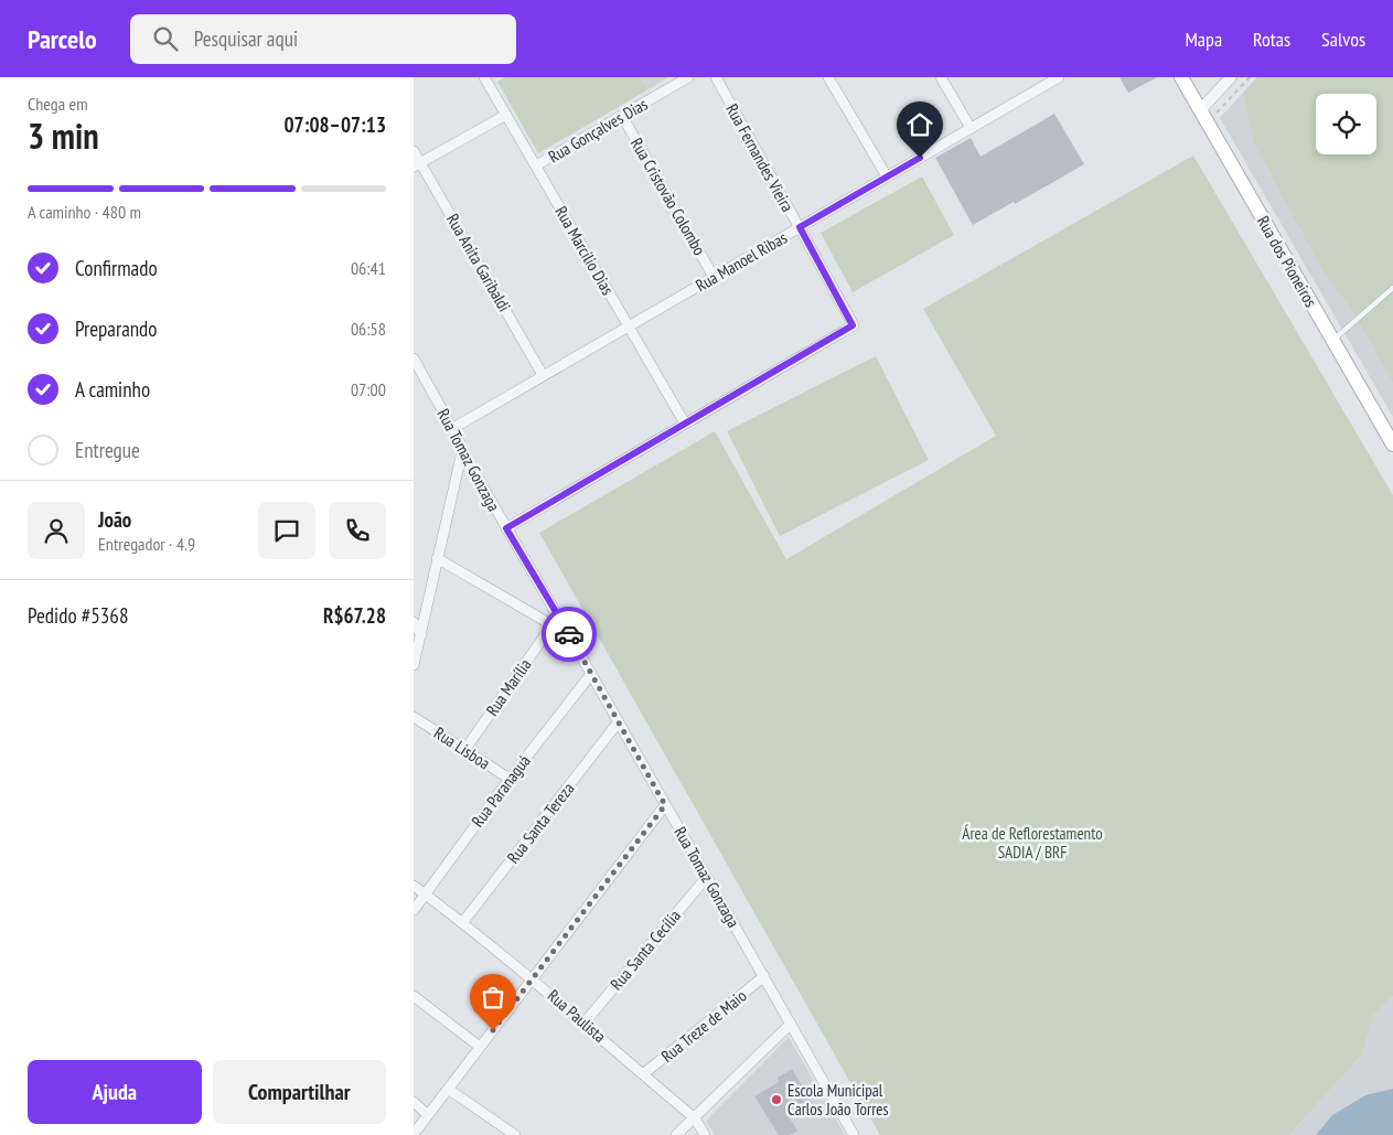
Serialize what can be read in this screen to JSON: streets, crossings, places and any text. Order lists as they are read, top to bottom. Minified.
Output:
{"streets":{"main road":["Rua dos Pioneiros"],"street":["Rua Gonçalves Dias","Rua Fernandes Vieira","Rua Cristovão Colombo","Rua Marcílio Dias","Rua Manoel Ribas","Rua Anita Garibaldi","Rua Tomaz Gonzaga","Rua Marília","Rua Lisboa","Rua Paranaguá","Rua Santa Tereza","Rua Santa Cecília","Rua Paulista","Rua Treze de Maio"]},"crossings":[["Rua Gonçalves Dias","Rua Cristovão Colombo"],["Rua Gonçalves Dias","Rua Marcílio Dias"],["Rua Fernandes Vieira","Rua Marcílio Dias"],["Rua Fernandes Vieira","Rua Manoel Ribas"],["Rua Cristovão Colombo","Rua Manoel Ribas"],["Rua Marcílio Dias","Rua Manoel Ribas"],["Rua Manoel Ribas","Rua Anita Garibaldi"],["Rua Manoel Ribas","Rua Tomaz Gonzaga"],["Rua Tomaz Gonzaga","Rua Paranaguá"],["Rua Tomaz Gonzaga","Rua Santa Tereza"],["Rua Tomaz Gonzaga","Rua Santa Cecília"],["Rua Tomaz Gonzaga","Rua Treze de Maio"],["Rua Marília","Rua Lisboa"],["Rua Lisboa","Rua Paranaguá"],["Rua Paranaguá","Rua Paulista"],["Rua Santa Tereza","Rua Paulista"],["Rua Santa Cecília","Rua Paulista"],["Rua Paulista","Rua Treze de Maio"]],"parks":["Área de Reflorestamento SADIA / BRF"],"places":["Escola Municipal Carlos João Torres"],"page":{"header":"Parcelo","search":"Pesquisar aqui","nav":["Mapa","Rotas","Salvos"],"heading":["3 min","Chega em","07:08–07:13"],"panel":["João","Entregador · 4.9","Pedido #5368","R$67.28"],"bar":"A caminho · 480 m","list":[["Confirmado","06:41"],["Preparando","06:58"],["A caminho","07:00"],"Entregue"],"buttons":["Ajuda","Compartilhar"]}}
